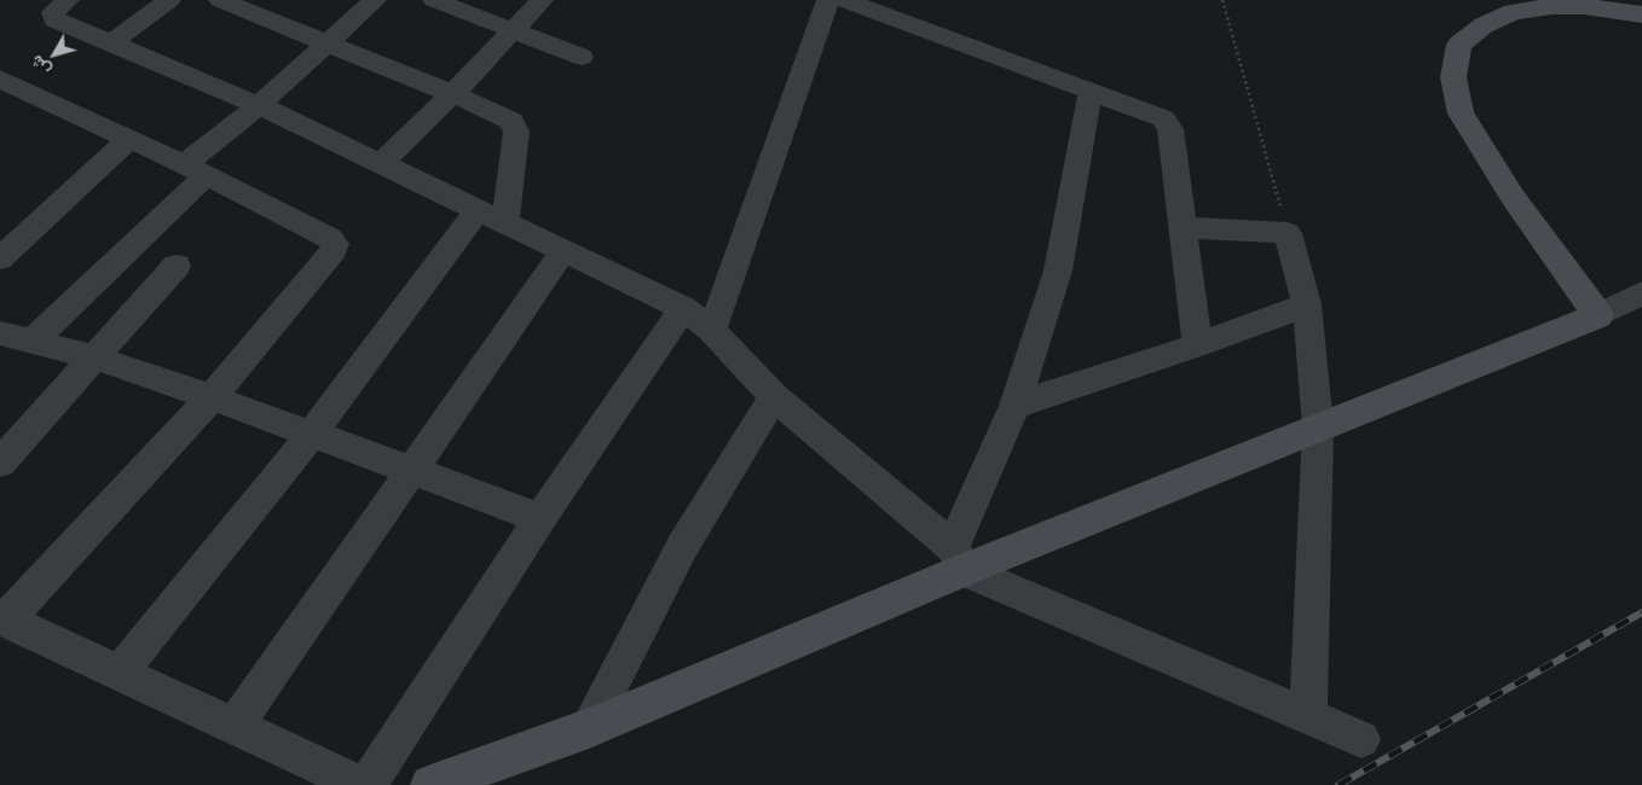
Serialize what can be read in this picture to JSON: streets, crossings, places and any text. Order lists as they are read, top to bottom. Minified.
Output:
{"north":"bottom left"}
